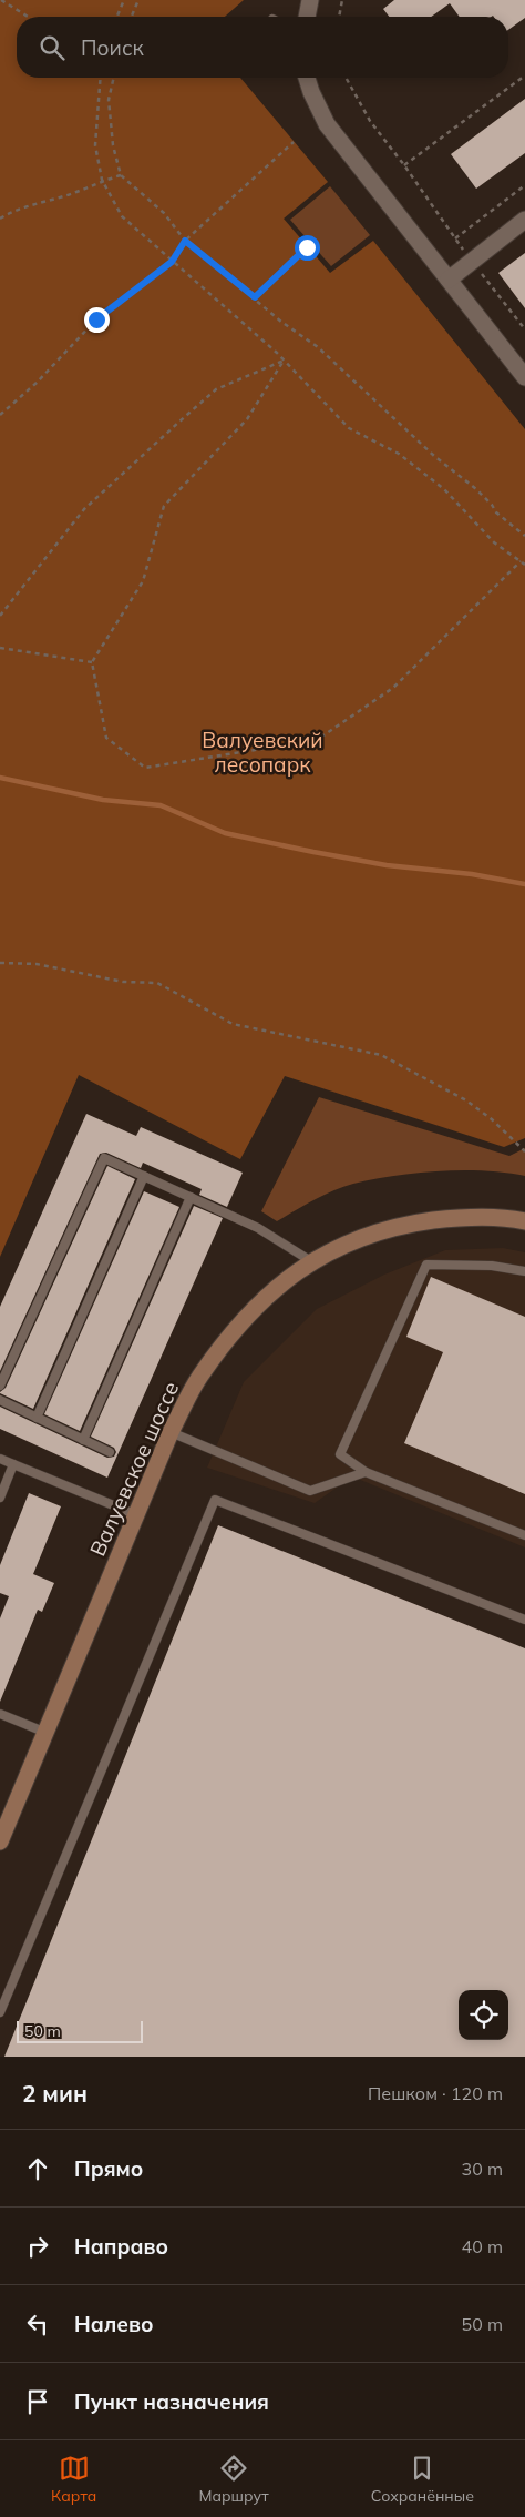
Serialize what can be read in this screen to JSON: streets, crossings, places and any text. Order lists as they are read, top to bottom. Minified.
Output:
{"streets":{"main road":["Валуевское шоссе"]},"parks":["Валуевский лесопарк"],"scale_bar":"50 m","page":{"search":"Поиск","scale":"50 m","heading":["2 мин","Пешком · 120 m"],"list":[["Прямо","30 m"],["Направо","40 m"],["Налево","50 m"],"Пункт назначения"],"nav":["Карта","Маршрут","Сохранённые"]}}
